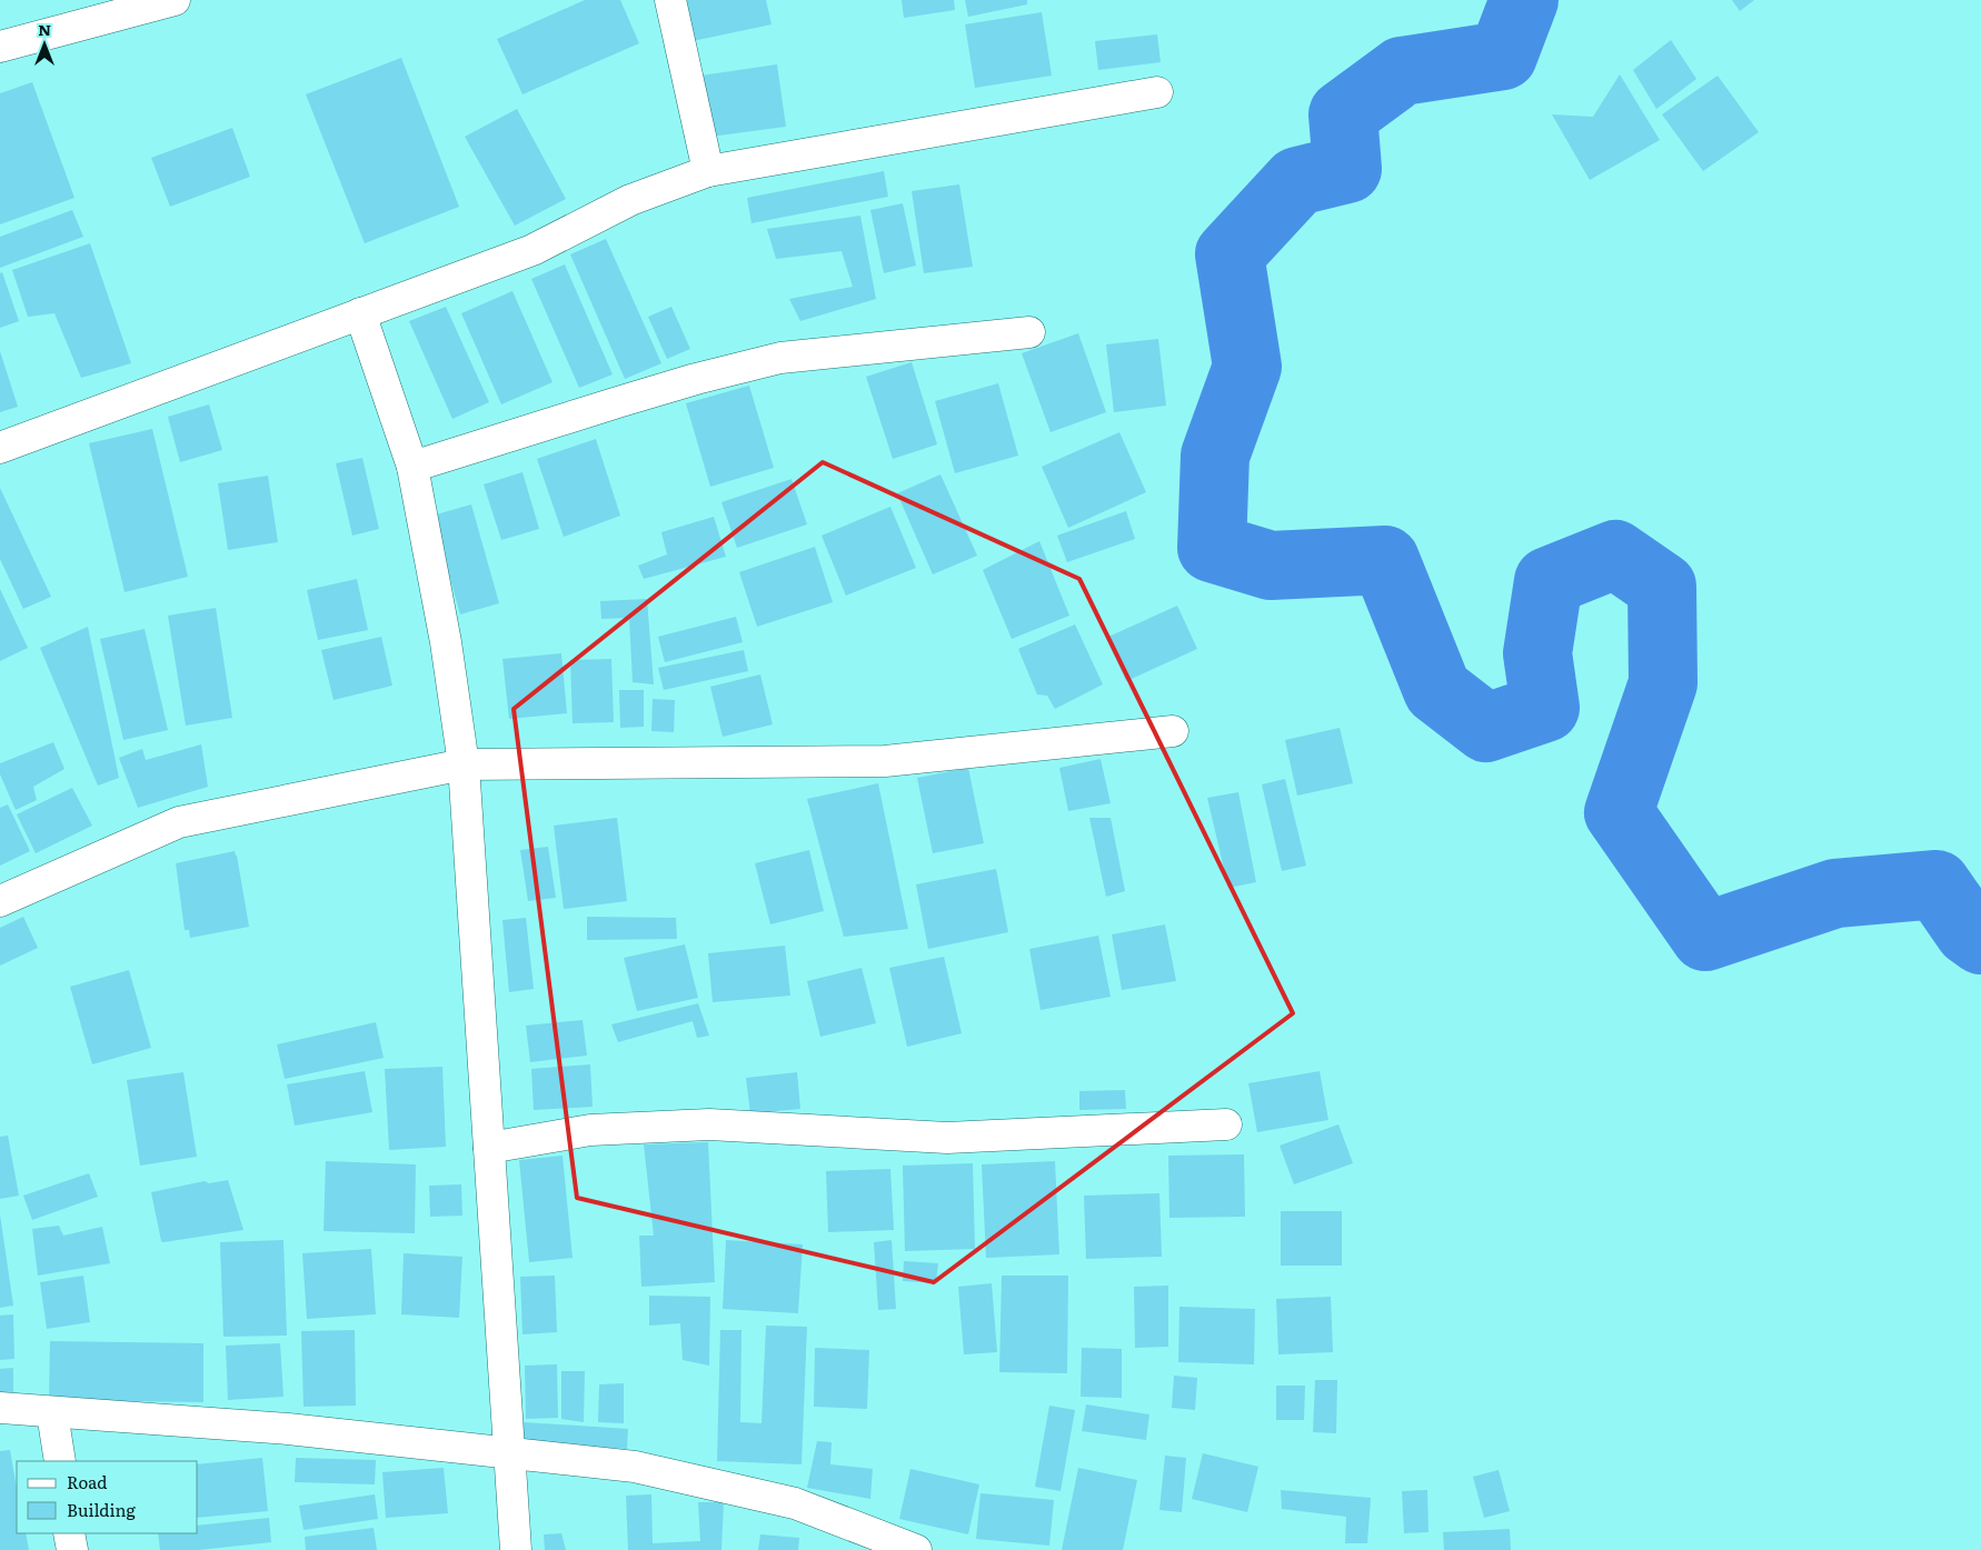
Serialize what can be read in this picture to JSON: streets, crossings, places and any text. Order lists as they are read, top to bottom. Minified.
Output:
{"legend":["Road","Building"],"north":"top"}
